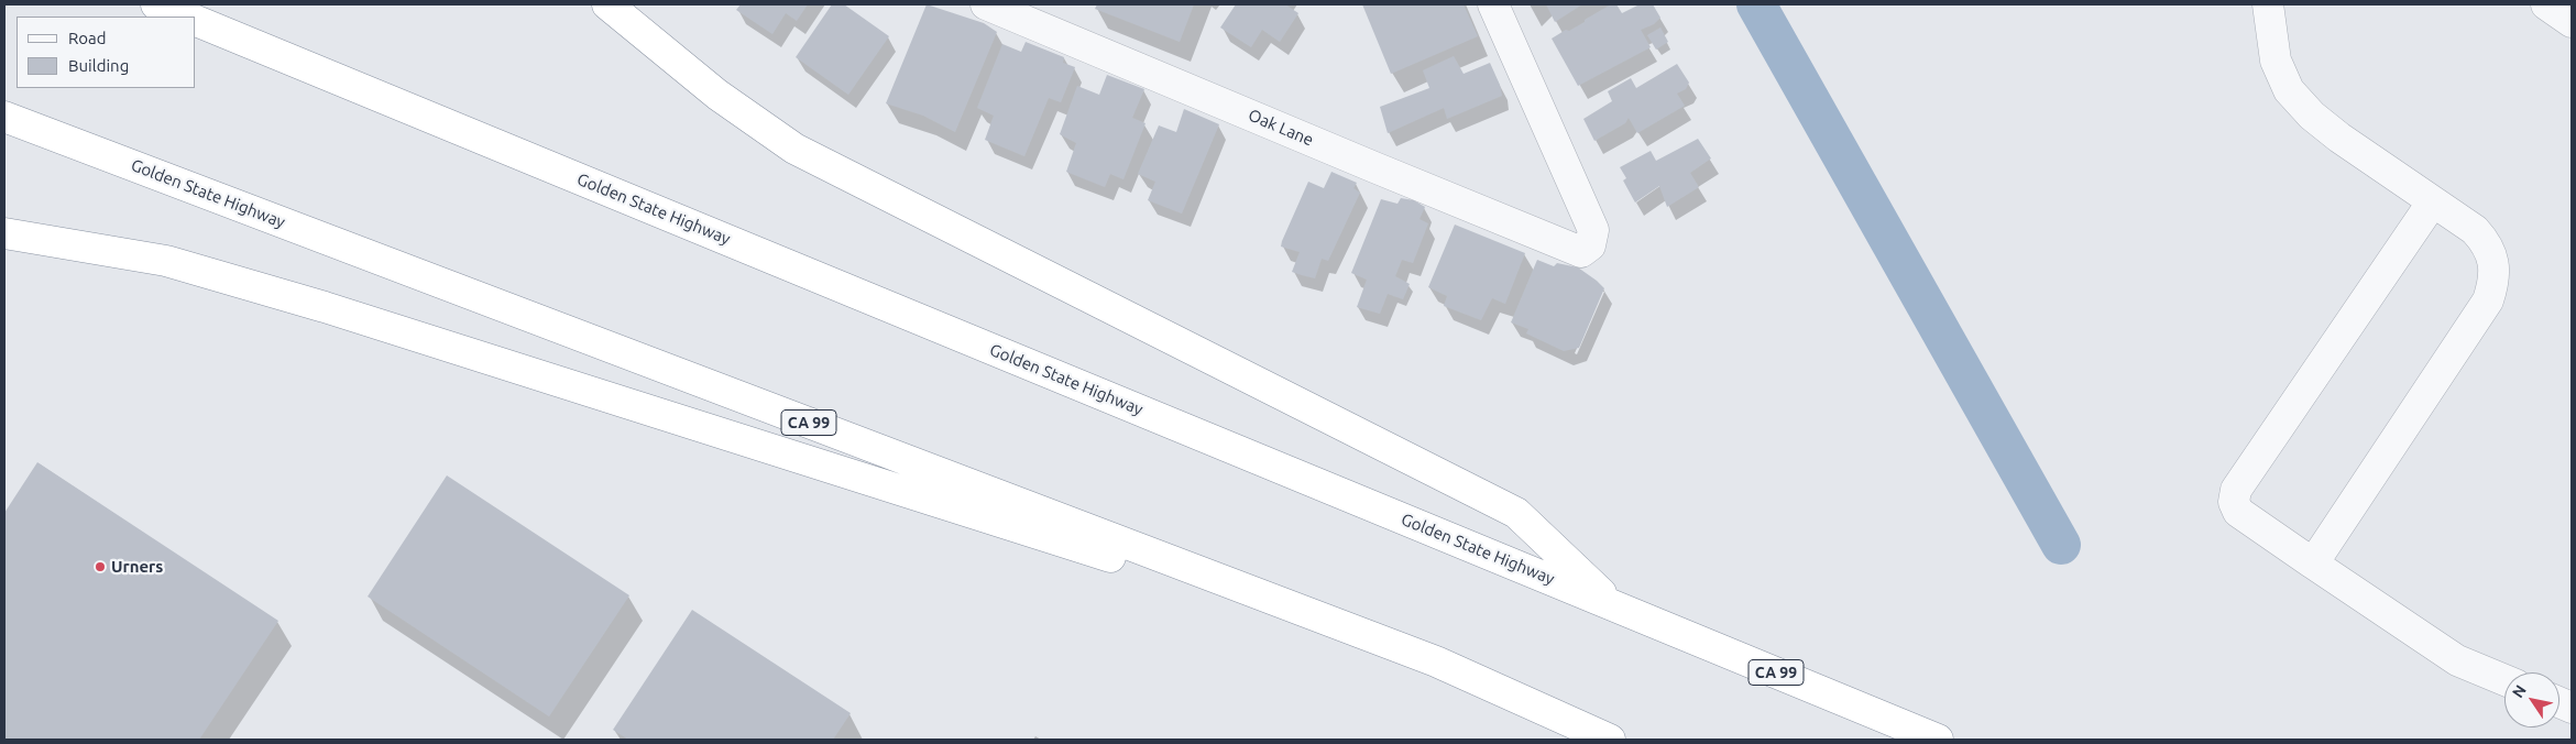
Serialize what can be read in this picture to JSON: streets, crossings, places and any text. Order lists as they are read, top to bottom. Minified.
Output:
{"streets":{"highway":["Golden State Highway","CA 99"],"lane":["Oak Lane"]},"places":["Urners"],"legend":["Road","Building"],"north":"top left"}
